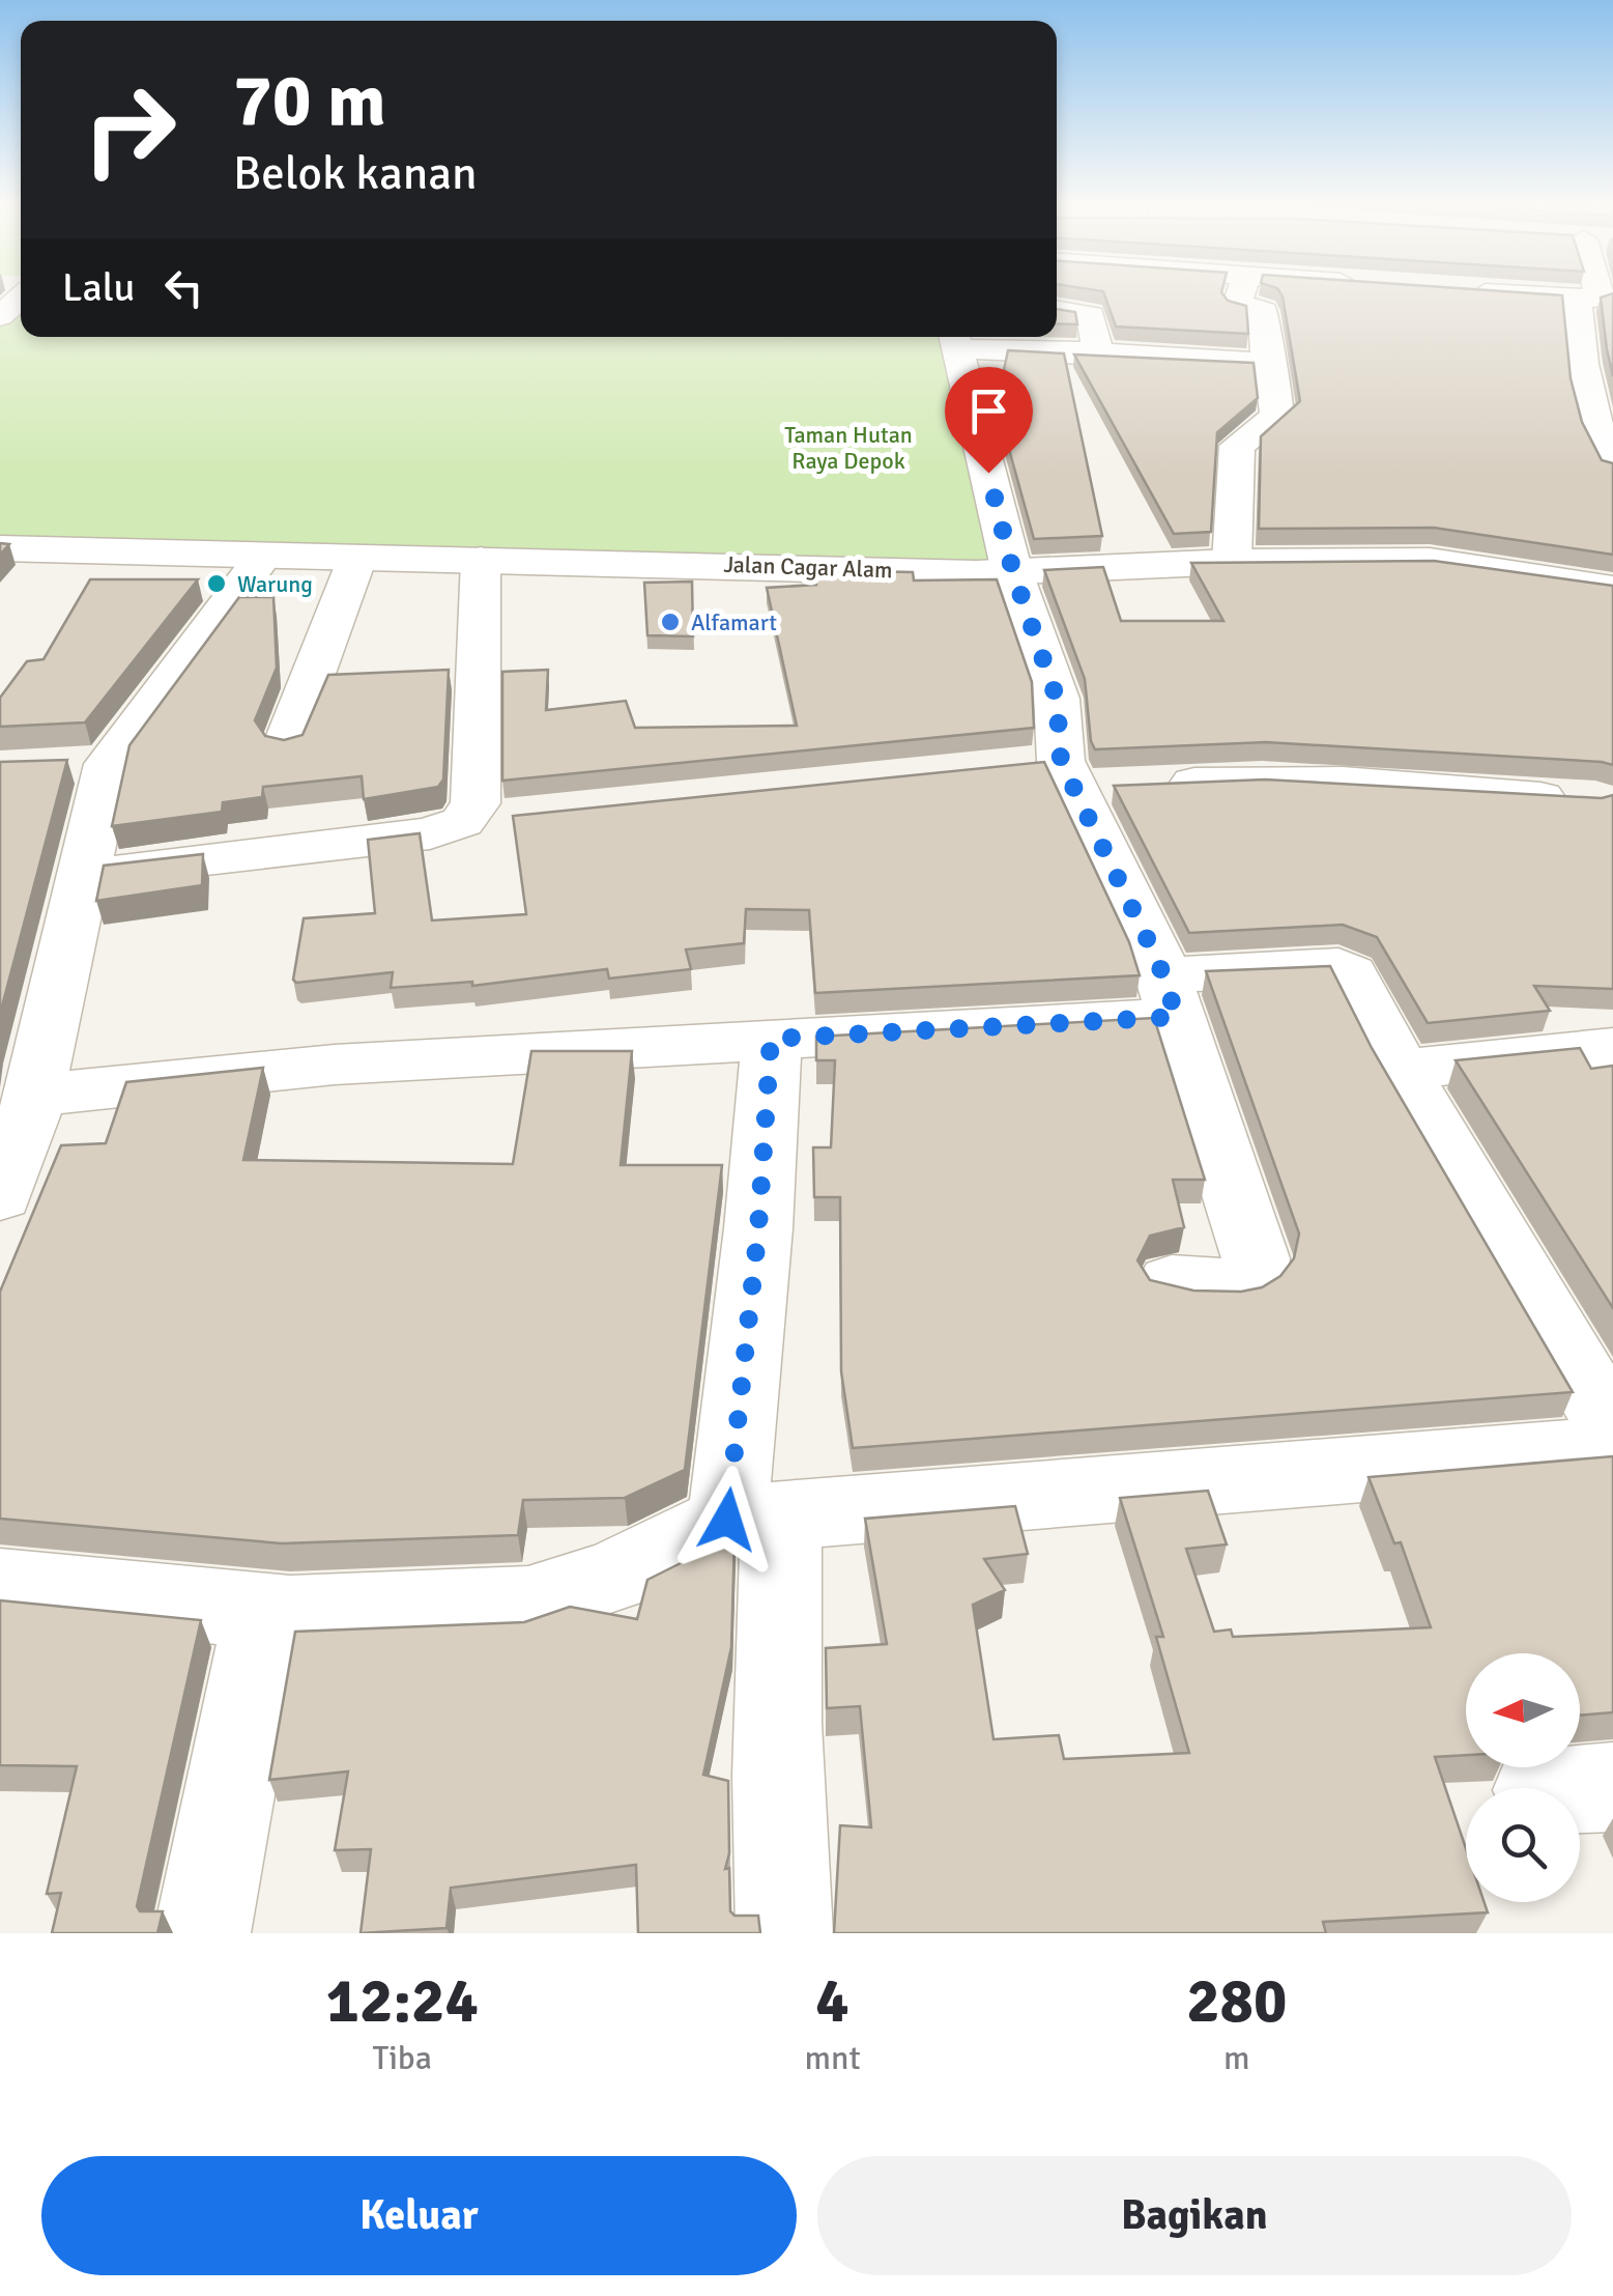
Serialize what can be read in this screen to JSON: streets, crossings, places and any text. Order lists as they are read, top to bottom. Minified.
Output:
{"streets":{"street":["Jalan Cagar Alam"]},"parks":["Taman Hutan Raya Depok"],"places":["Warung","Alfamart"],"north":"left","page":{"turn":["70 m","Belok kanan"],"then":"Lalu","eta":["12:24","Tiba","4","mnt","280","m"],"buttons":["Keluar","Bagikan"]}}
